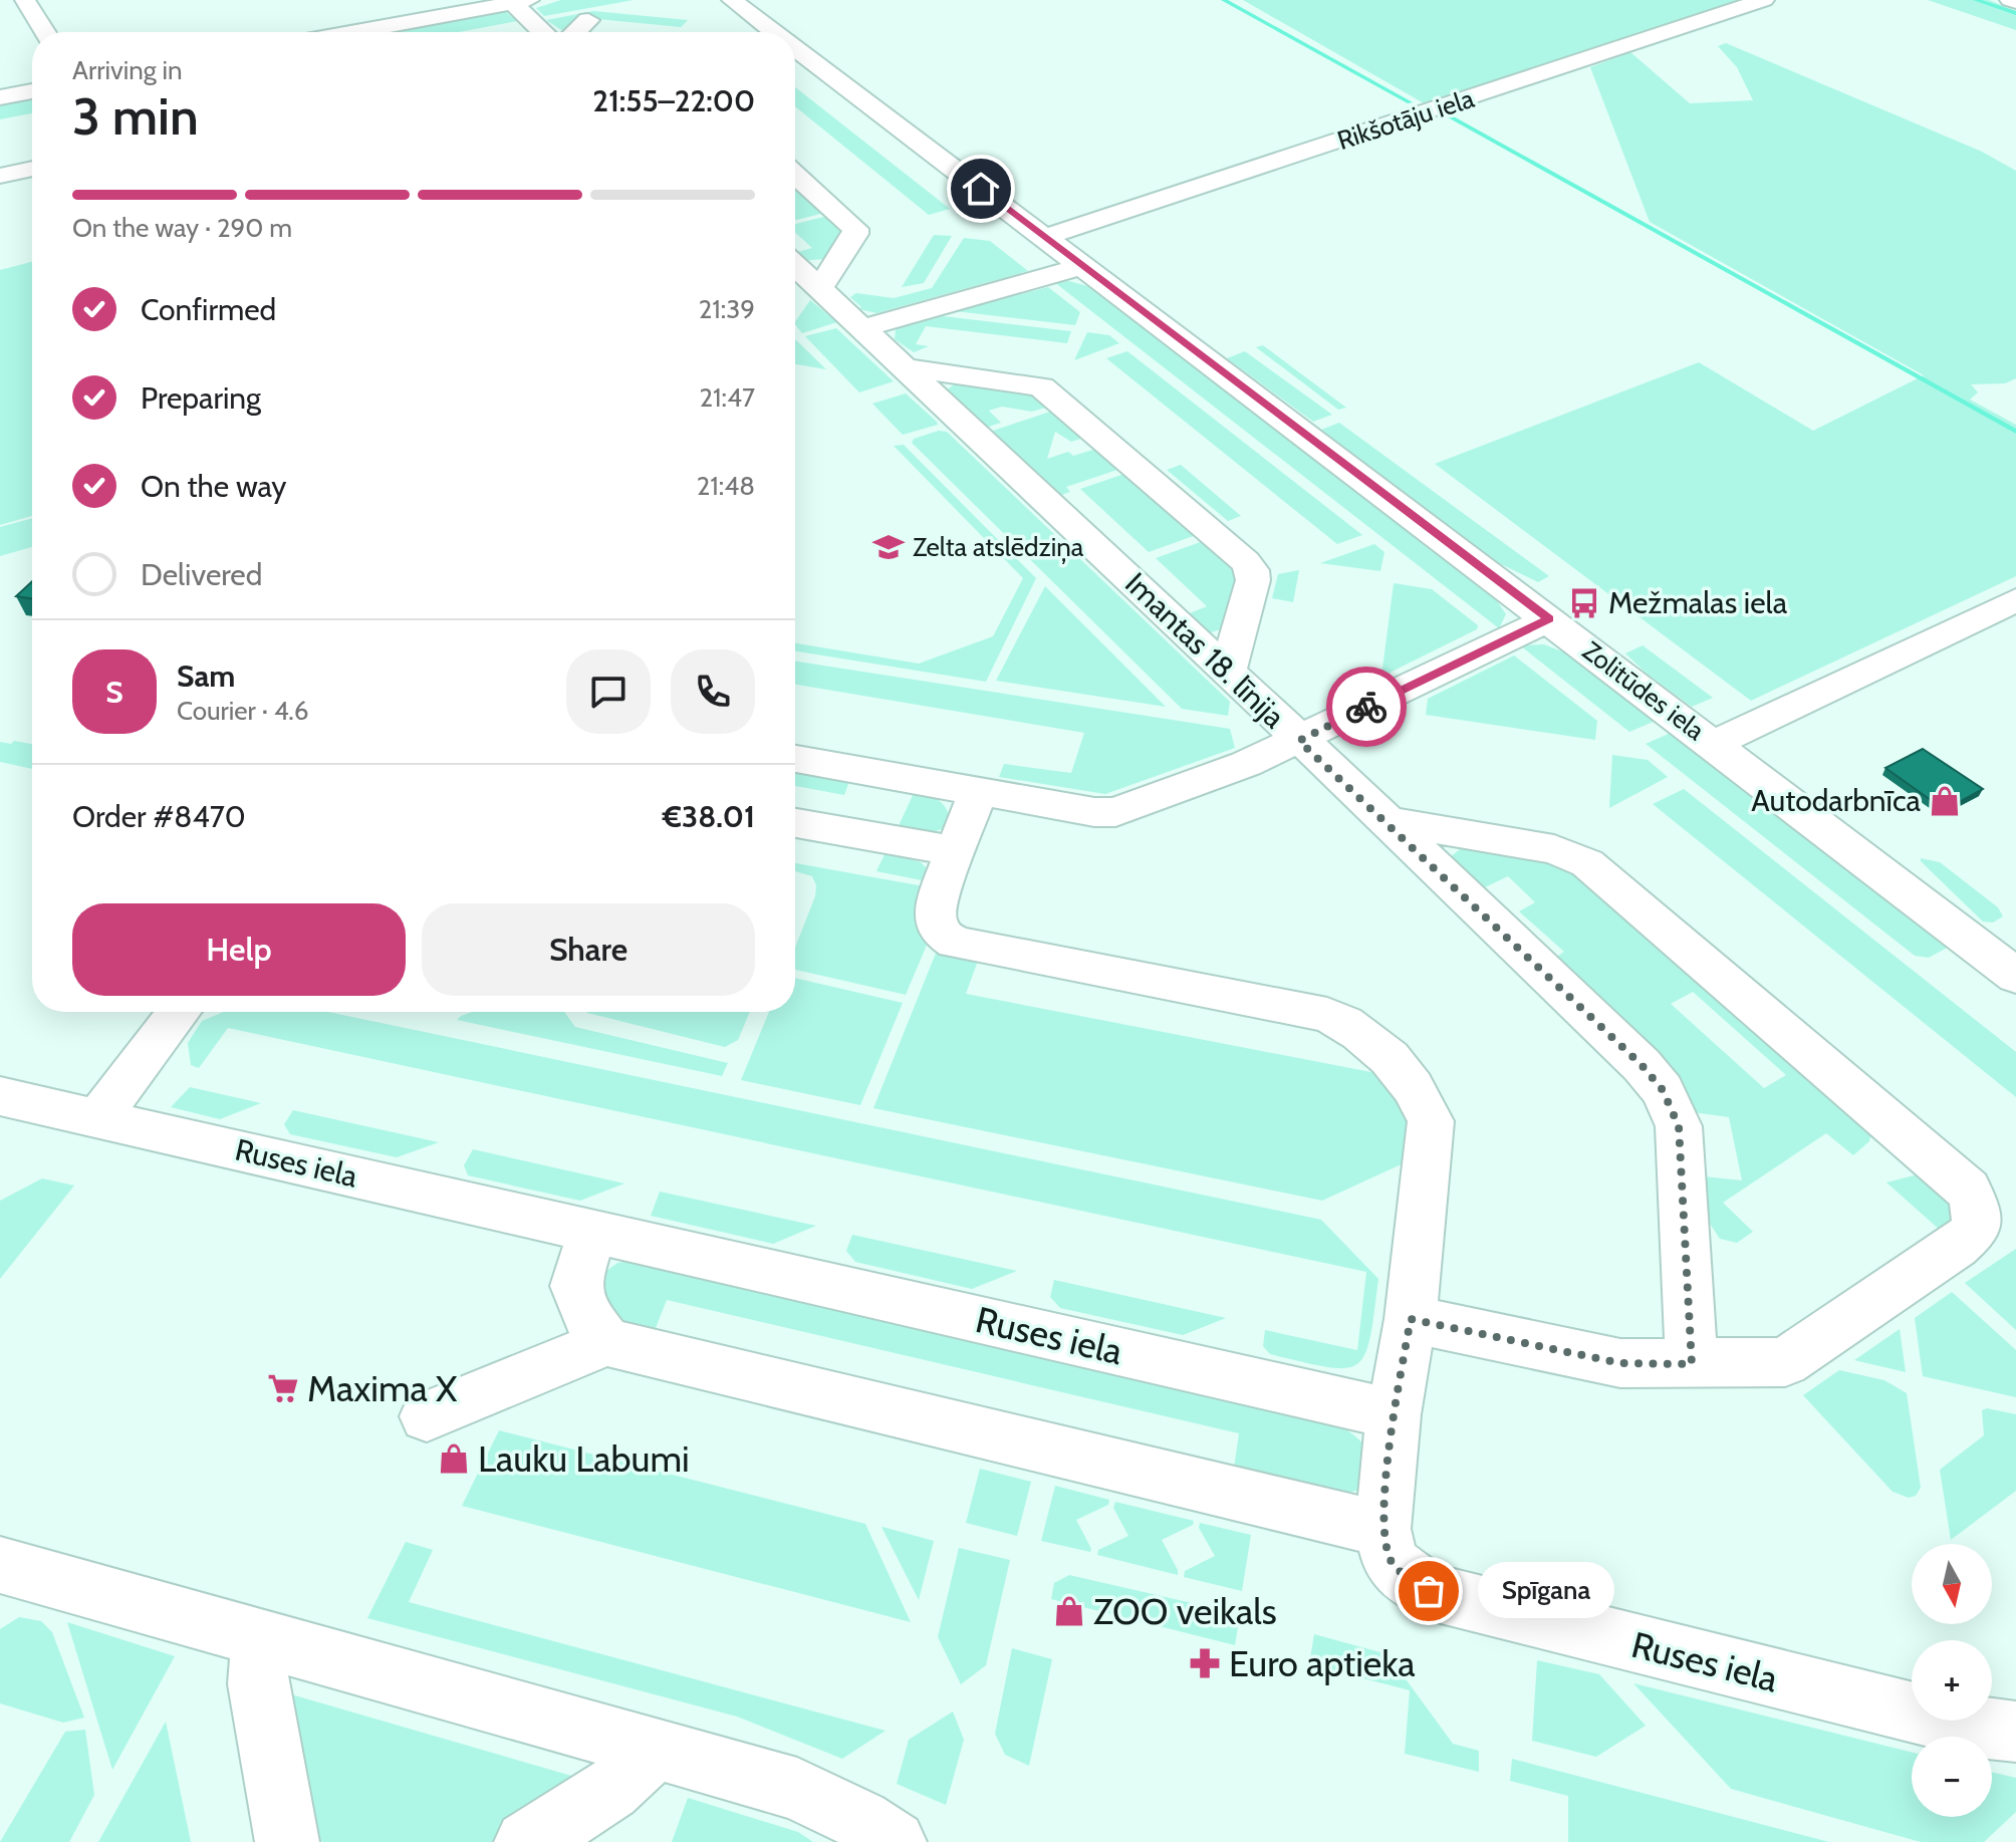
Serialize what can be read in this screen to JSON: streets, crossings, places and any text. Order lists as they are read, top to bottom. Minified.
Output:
{"streets":{"street":["Rikšotāju iela","Imantas 18. līnija","Zolitūdes iela","Ruses iela"]},"crossings":[["Rikšotāju iela","Zolitūdes iela"]],"places":{"school or university":["Zelta atslēdziņa"],"bus stop":["Mežmalas iela"],"shop":["Autodarbnīca","Lauku Labumi","ZOO veikals"],"supermarket":["Maxima X"],"other":["Spīgana"],"pharmacy":["Euro aptieka"]},"north":"bottom","page":{"heading":["3 min","Arriving in","21:55–22:00"],"panel":["Sam","Courier · 4.6","Order #8470","€38.01"],"bar":"On the way · 290 m","list":[["Confirmed","21:39"],["Preparing","21:47"],["On the way","21:48"],"Delivered"],"round":"S","buttons":["Help","Share"],"map_buttons":["+","−"],"bubble":"Spīgana"}}
